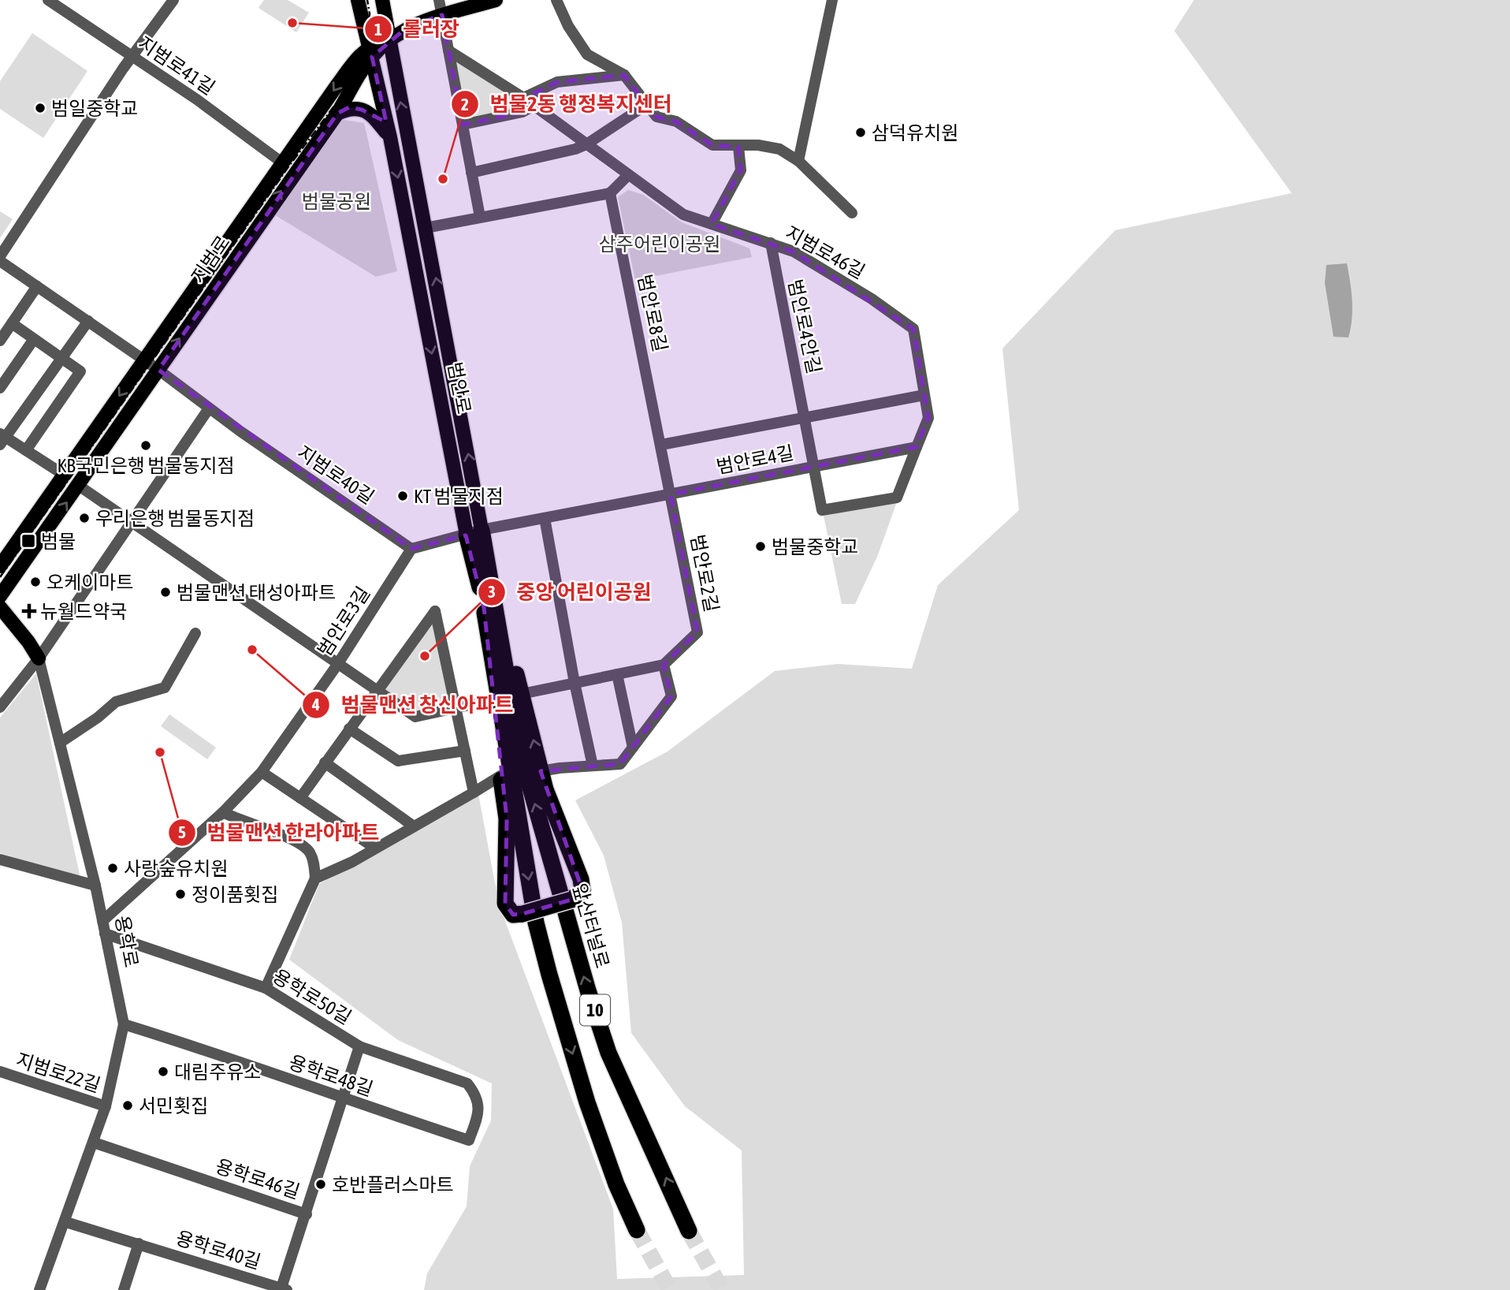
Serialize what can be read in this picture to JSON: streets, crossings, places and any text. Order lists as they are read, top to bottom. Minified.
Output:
{"streets":{"highway":["범안로","앞산터널로","10"],"main road":["지범로","용학로"],"street":["지범로41길","지범로46길","범안로8길","범안로4안길","범안로4길","지범로40길","범안로2길","범안로3길","용학로50길","지범로22길","용학로48길","용학로46길","용학로40길"]},"crossings":[["지범로46길","범안로4안길"],["지범로","범안로"],["범안로8길","범안로4길"],["범안로8길","범안로2길"],["범안로4안길","범안로4길"],["범안로","범안로4길"],["범안로","앞산터널로"],["범안로","10"],["범안로4길","범안로2길"],["지범로40길","범안로3길"],["범안로3길","용학로"],["앞산터널로","10"],["용학로","용학로50길"],["용학로","지범로22길"],["용학로","용학로48길"],["용학로","용학로46길"],["용학로","용학로40길"],["용학로50길","용학로48길"],["용학로50길","용학로46길"],["용학로48길","용학로46길"]],"parks":["범물공원","삼주어린이공원"],"places":{"other":["롤러장","범일중학교","삼덕유치원","범물2동 행정복지센터","KB국민은행 범물동지점","KT 범물지점","우리은행 범물동지점","범물중학교","오케이마트","범물맨션 태성아파트","범물맨션 창신아파트","중앙 어린이공원","범물맨션 한라아파트","사랑숲유치원","정이품횟집","대림주유소","서민횟집","호반플러스마트"],"transit":["범물"],"health":["뉴월드약국"]}}
